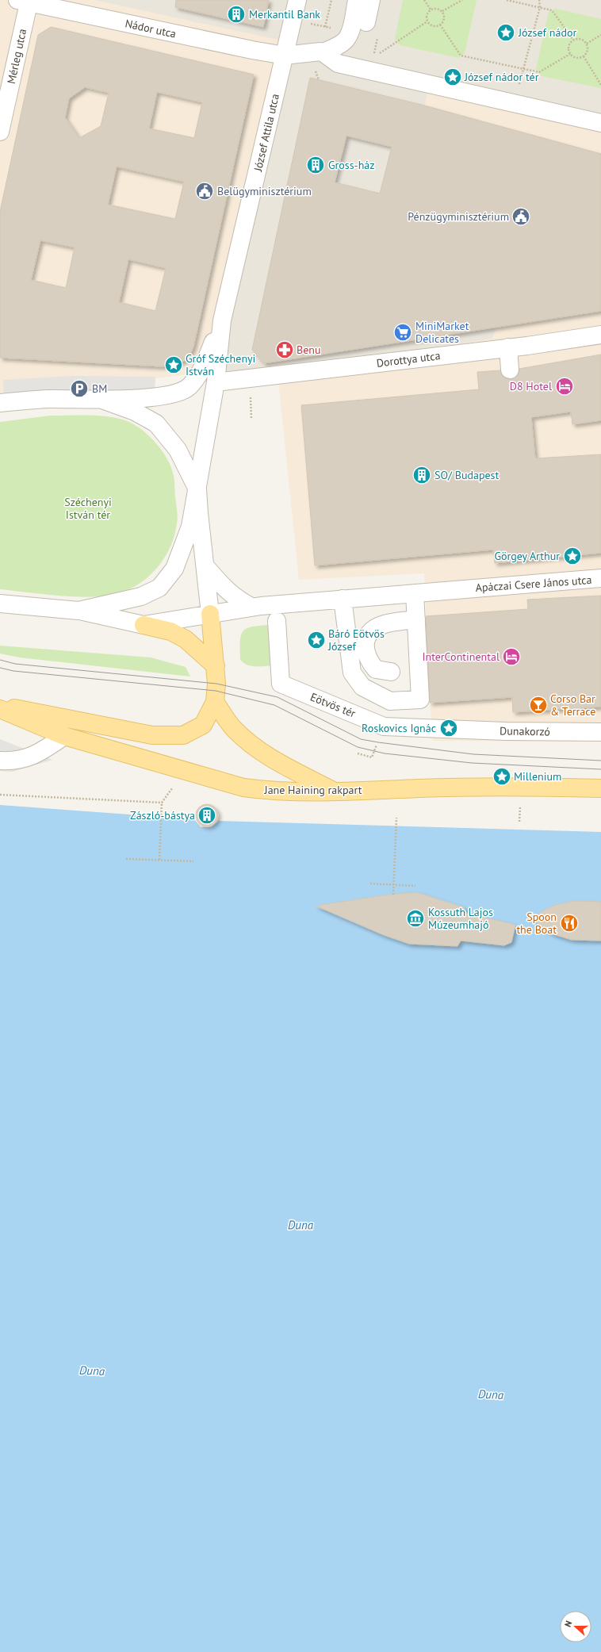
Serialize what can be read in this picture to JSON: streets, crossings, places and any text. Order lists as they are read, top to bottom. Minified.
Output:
{"streets":{"main road":["Jane Haining rakpart"],"street":["Nádor utca","Mérleg utca","József Attila utca","Dorottya utca","Apáczai Csere János utca","Eötvös tér","Dunakorzó"]},"crossings":[["Nádor utca","Mérleg utca"],["Nádor utca","József Attila utca"],["Eötvös tér","Dunakorzó"]],"water":["Duna"],"parks":["Széchenyi István tér"],"places":{"building":["Merkantil Bank","Gross-ház","SO/ Budapest","Zászló-bástya"],"place":["József nádor","József nádor tér","Gróf Széchenyi István","Görgey Arthur","Báró Eötvös József","Roskovics Ignác","Millenium"],"public building":["Belügyminisztérium","Pénzügyminisztérium"],"supermarket":["MiniMarket Delicates"],"pharmacy":["Benu"],"hotel":["D8 Hotel","InterContinental"],"parking":["BM"],"bar":["Corso Bar & Terrace"],"museum":["Kossuth Lajos Múzeumhajó"],"restaurant":["Spoon the Boat"]},"north":"left"}
